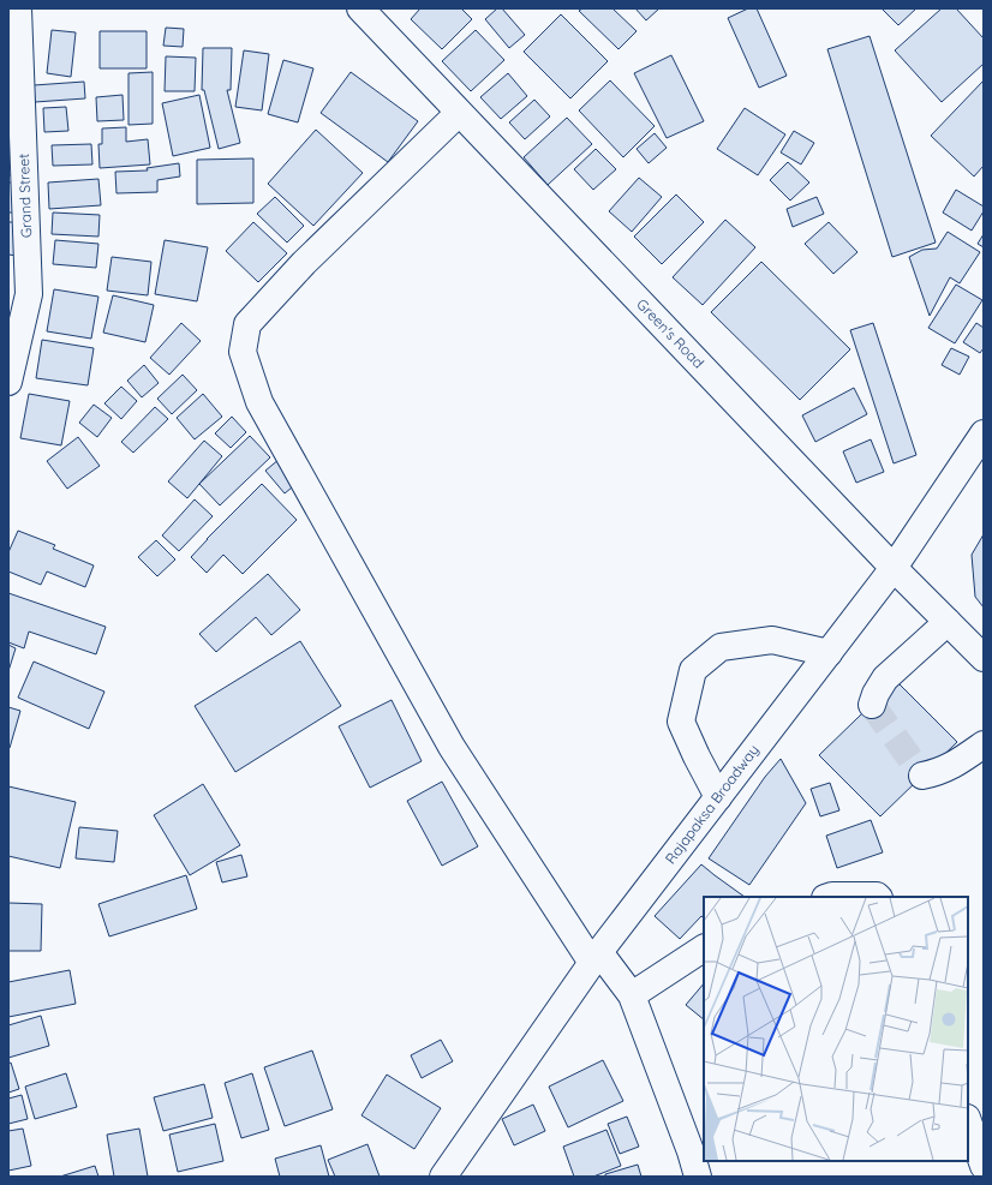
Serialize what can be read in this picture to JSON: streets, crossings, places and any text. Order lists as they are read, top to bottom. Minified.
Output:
{"streets":{"street":["Grand Street","Green's Road","Rajapaksa Broadway"]},"crossings":[["Green's Road","Rajapaksa Broadway"]]}
